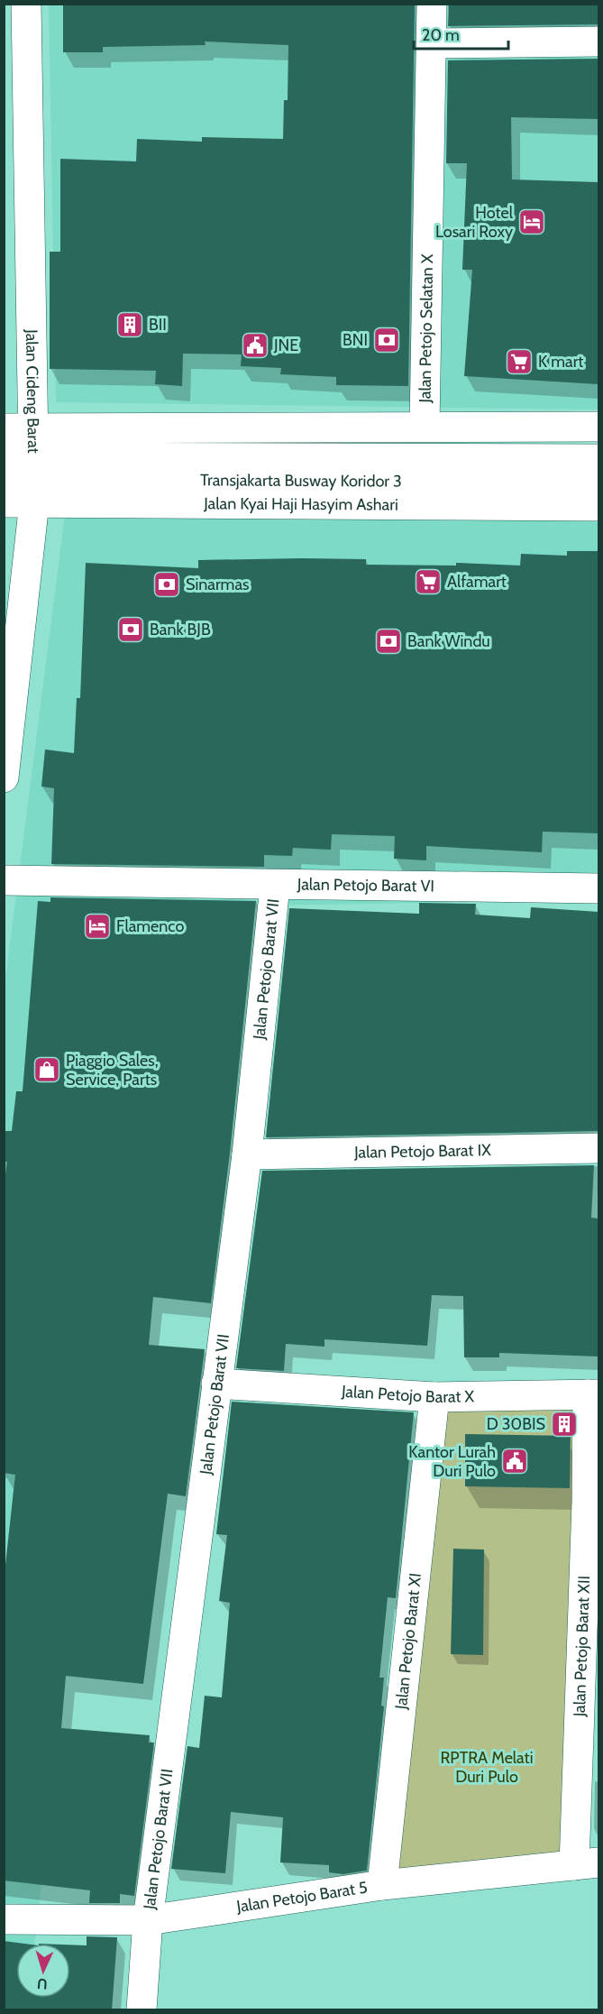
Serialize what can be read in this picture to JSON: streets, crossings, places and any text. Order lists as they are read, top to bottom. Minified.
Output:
{"streets":{"street":["Jalan Petojo Selatan X","Jalan Cideng Barat","Transjakarta Busway Koridor 3","Jalan Kyai Haji Hasyim Ashari","Jalan Petojo Barat VI","Jalan Petojo Barat VII","Jalan Petojo Barat IX","Jalan Petojo Barat X","Jalan Petojo Barat XI","Jalan Petojo Barat XII","Jalan Petojo Barat 5"]},"crossings":[["Jalan Cideng Barat","Transjakarta Busway Koridor 3"],["Jalan Cideng Barat","Jalan Kyai Haji Hasyim Ashari"],["Transjakarta Busway Koridor 3","Jalan Kyai Haji Hasyim Ashari"],["Jalan Petojo Barat VI","Jalan Petojo Barat VII"],["Jalan Petojo Barat VII","Jalan Petojo Barat IX"],["Jalan Petojo Barat VII","Jalan Petojo Barat X"],["Jalan Petojo Barat VII","Jalan Petojo Barat 5"],["Jalan Petojo Barat X","Jalan Petojo Barat XI"],["Jalan Petojo Barat X","Jalan Petojo Barat XII"],["Jalan Petojo Barat XI","Jalan Petojo Barat 5"],["Jalan Petojo Barat XII","Jalan Petojo Barat 5"]],"parks":["RPTRA Melati Duri Pulo"],"places":{"hotel":["Hotel Losari Roxy","Flamenco"],"building":["BII","D 30BIS"],"bank":["BNI","Sinarmas","Bank BJB","Bank Windu"],"public building":["JNE","Kantor Lurah Duri Pulo"],"supermarket":["K mart","Alfamart"],"shop":["Piaggio Sales, Service, Parts"]},"scale_bar":"20 m","north":"bottom"}
